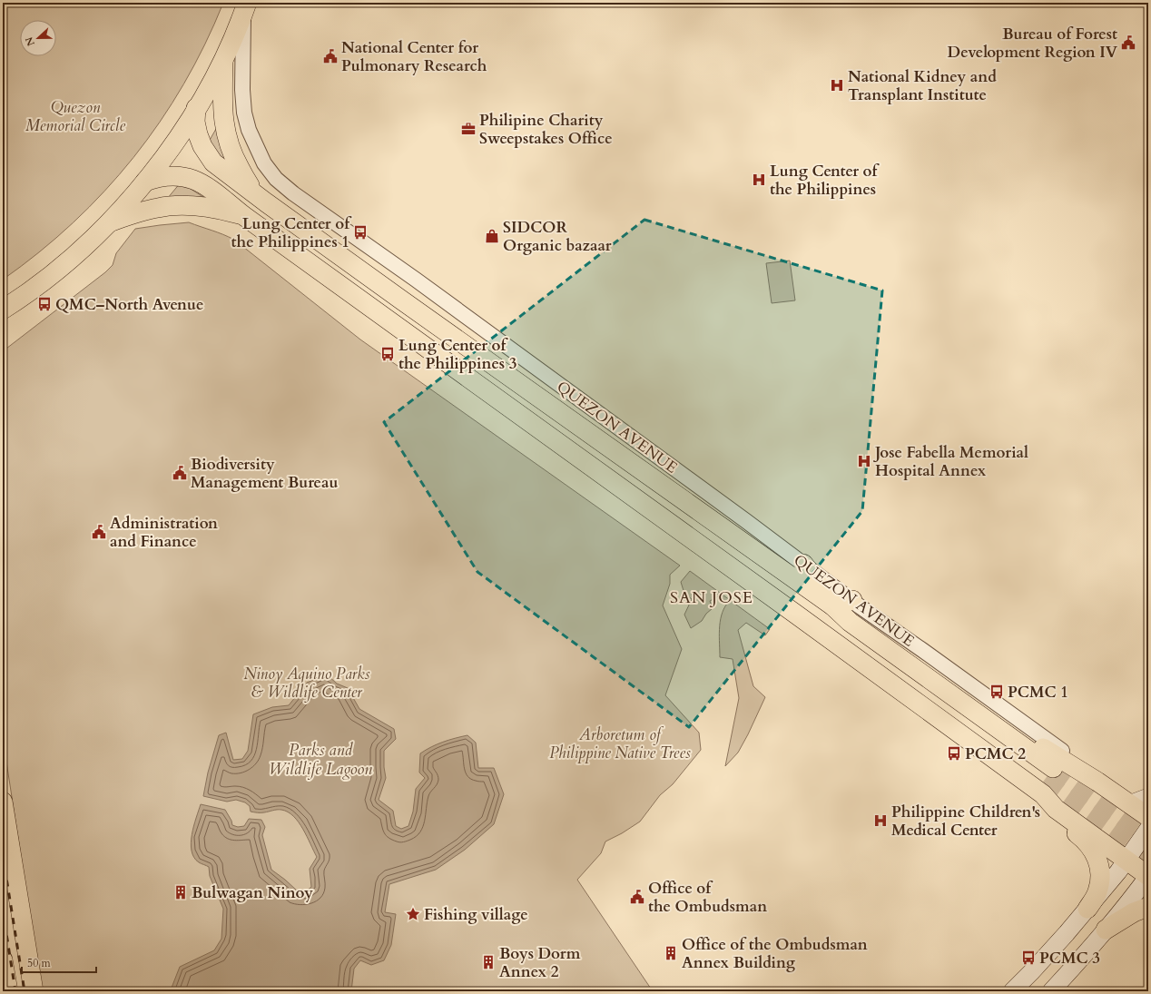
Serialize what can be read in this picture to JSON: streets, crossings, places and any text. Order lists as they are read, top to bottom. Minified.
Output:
{"streets":{"main road":["QUEZON AVENUE"]},"districts":["SAN JOSE"],"water":["Parks and Wildlife Lagoon"],"parks":["Quezon Memorial Circle","Ninoy Aquino Parks & Wildlife Center","Arboretum of Philippine Native Trees"],"places":{"public building":["Bureau of Forest Development Region IV","National Center for Pulmonary Research","Biodiversity Management Bureau","Administration and Finance","Office of the Ombudsman"],"hospital":["National Kidney and Transplant Institute","Lung Center of the Philippines","Jose Fabella Memorial Hospital Annex","Philippine Children's Medical Center"],"office":["Philipine Charity Sweepstakes Office"],"bus stop":["Lung Center of the Philippines 1","QMC–North Avenue","Lung Center of the Philippines 3","PCMC 1","PCMC 2","PCMC 3"],"shop":["SIDCOR Organic bazaar"],"building":["Bulwagan Ninoy","Office of the Ombudsman Annex Building","Boys Dorm Annex 2"],"place":["Fishing village"]},"scale_bar":"50 m","north":"left"}
